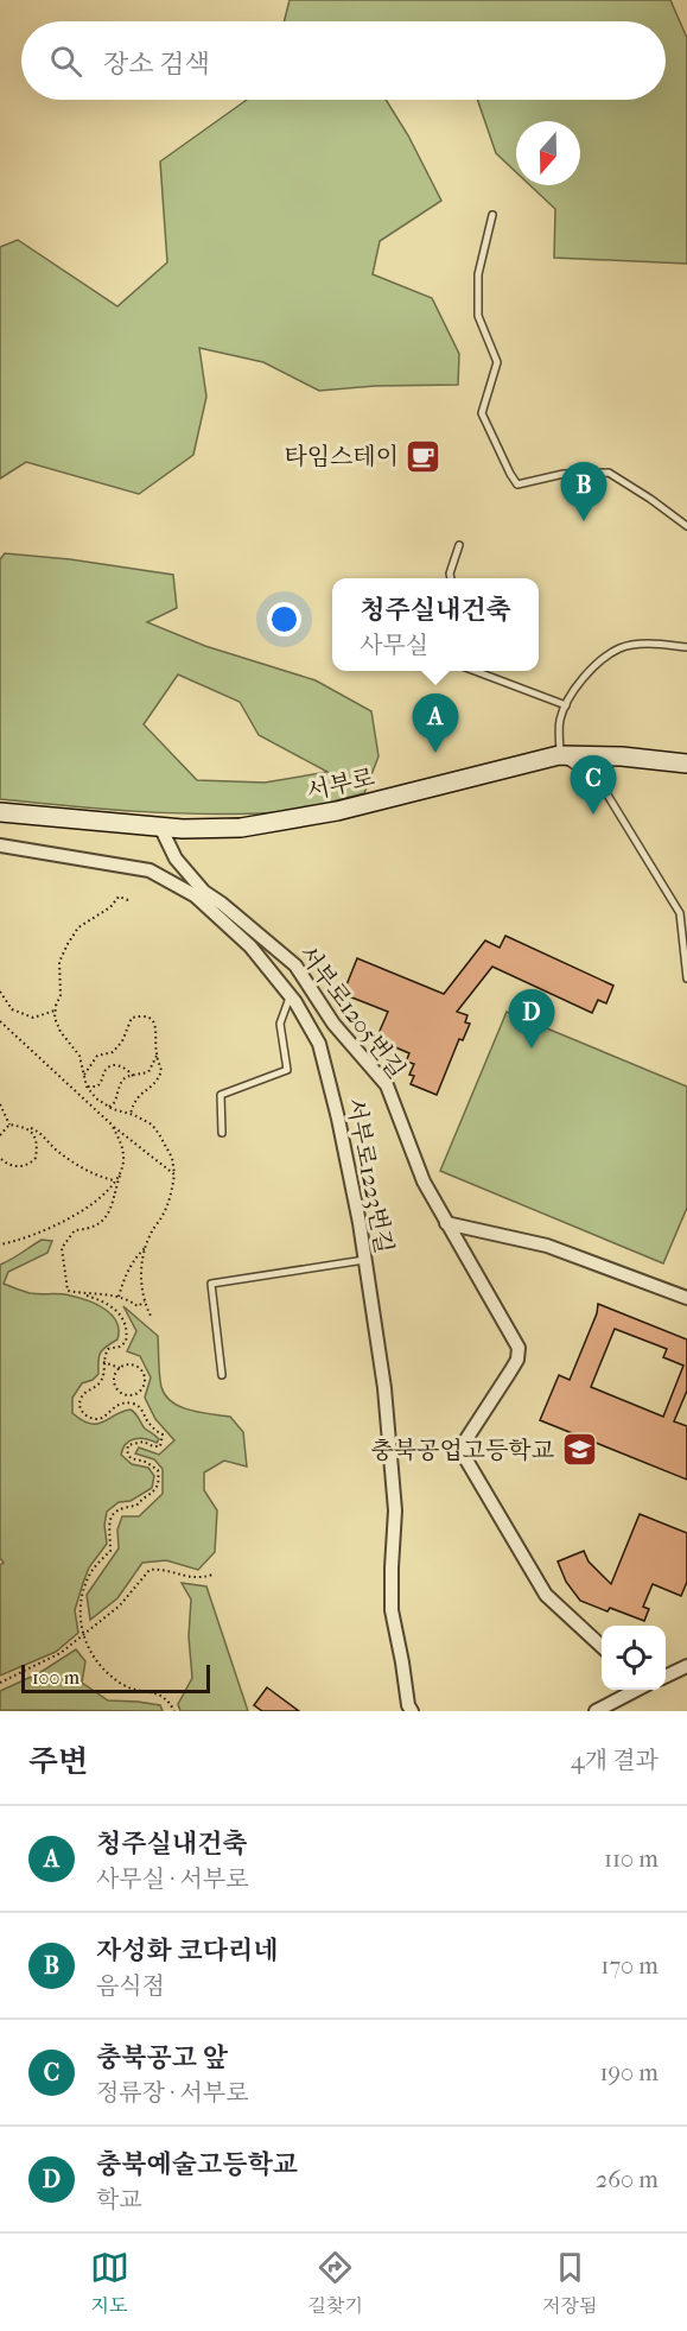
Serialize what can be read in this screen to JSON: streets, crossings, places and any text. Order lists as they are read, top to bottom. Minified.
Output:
{"streets":{"main road":["서부로"],"street":["서부로1205번길","서부로1223번길"]},"crossings":[["서부로","서부로1205번길"]],"places":{"cafe":["타임스테이"],"school or university":["충북공업고등학교"]},"scale_bar":"100 m","north":"bottom","page":{"search":"장소 검색","pins":["B","A","C","D"],"popup":["청주실내건축","사무실"],"scale":"100 m","heading":["주변","4개 결과"],"list":[{"mark":"A","name":"청주실내건축","note":"사무실 · 서부로","value":"110 m"},{"mark":"B","name":"자성화 코다리네","note":"음식점","value":"170 m"},{"mark":"C","name":"충북공고 앞","note":"정류장 · 서부로","value":"190 m"},{"mark":"D","name":"충북예술고등학교","note":"학교","value":"260 m"}],"nav":["지도","길찾기","저장됨"]}}
